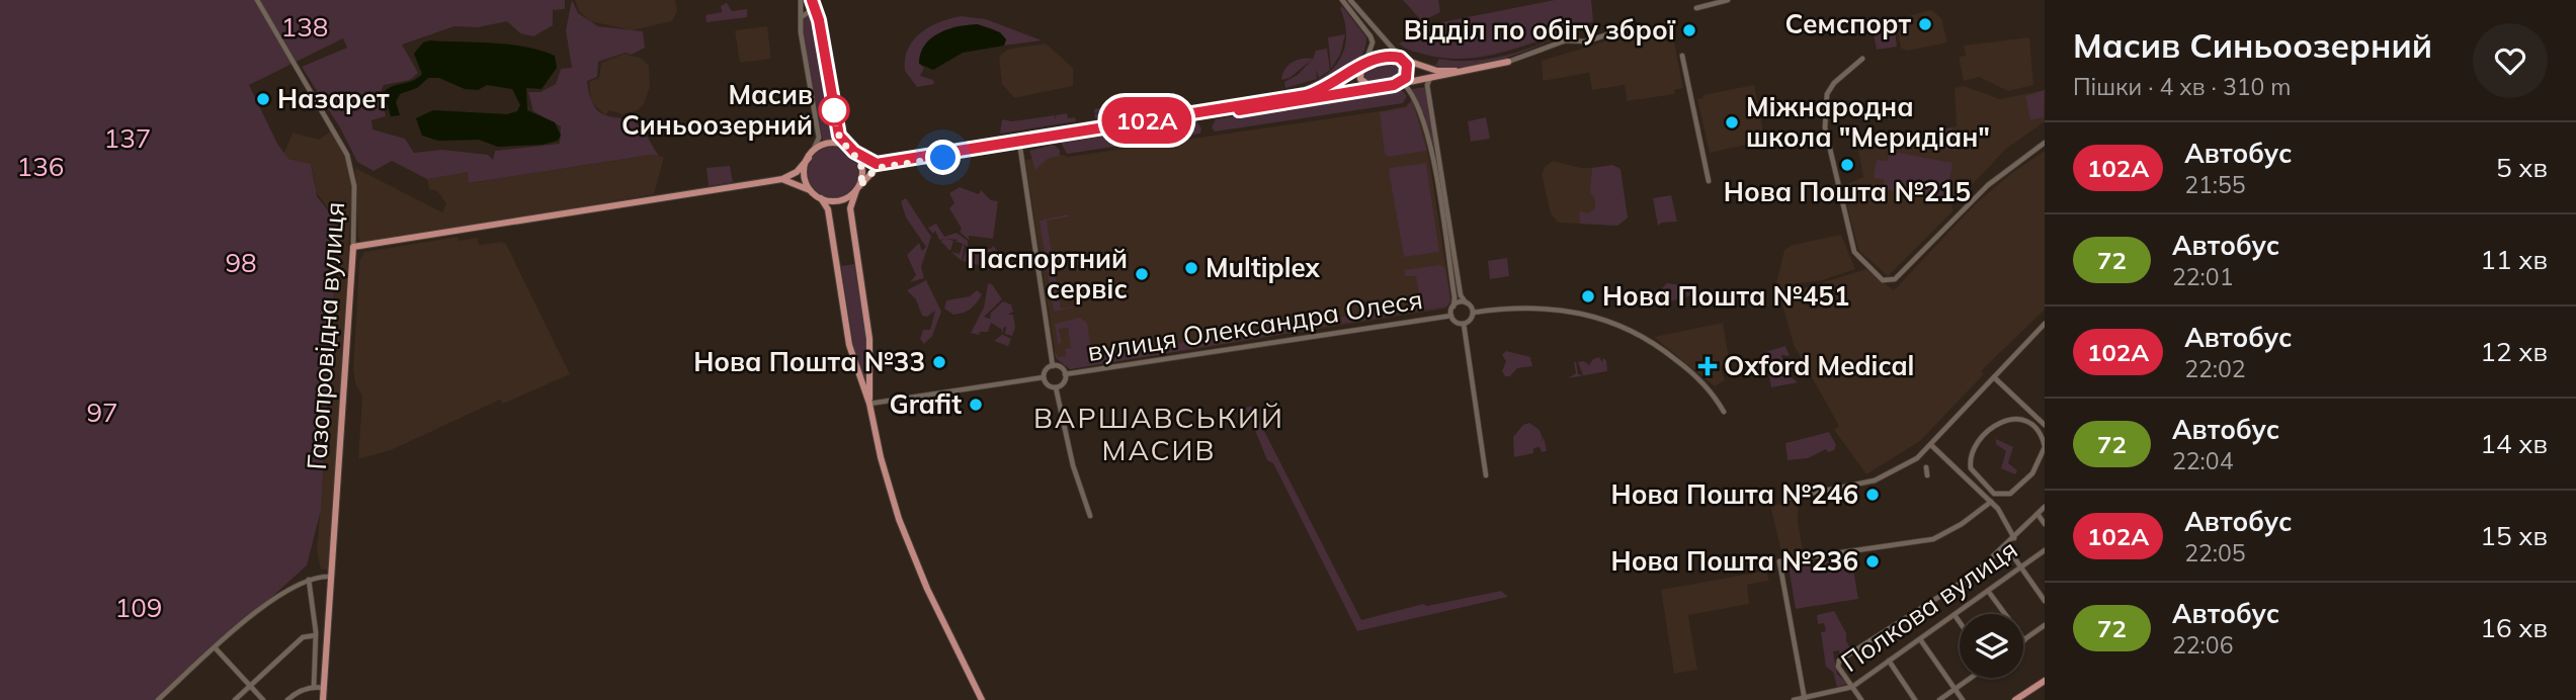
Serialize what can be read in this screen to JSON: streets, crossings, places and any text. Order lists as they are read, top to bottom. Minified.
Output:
{"streets":{"main road":["Газопровідна вулиця"],"street":["вулиця Олександра Олеся","Полкова вулиця"]},"districts":["ВАРШАВСЬКИЙ МАСИВ"],"parks":["138","137","136","98","97","109"],"places":{"other":["Семспорт","Відділ по обігу зброї","Назарет","Масив Синьоозерний","Міжнародна школа \"Меридіан\"","Нова Пошта №215","Multiplex","Паспортний сервіс","Нова Пошта №451","Нова Пошта №33","Grafit","Нова Пошта №246","Нова Пошта №236"],"health":["Oxford Medical"]},"lines":["bus line 102А"],"page":{"on_map":"102А","heading":["Масив Синьоозерний","Пішки · 4 хв · 310 m"],"list":[{"mark":"102А","name":"Автобус","note":"21:55","value":"5 хв"},{"mark":"72","name":"Автобус","note":"22:01","value":"11 хв"},{"mark":"102А","name":"Автобус","note":"22:02","value":"12 хв"},{"mark":"72","name":"Автобус","note":"22:04","value":"14 хв"},{"mark":"102А","name":"Автобус","note":"22:05","value":"15 хв"},{"mark":"72","name":"Автобус","note":"22:06","value":"16 хв"}]}}
